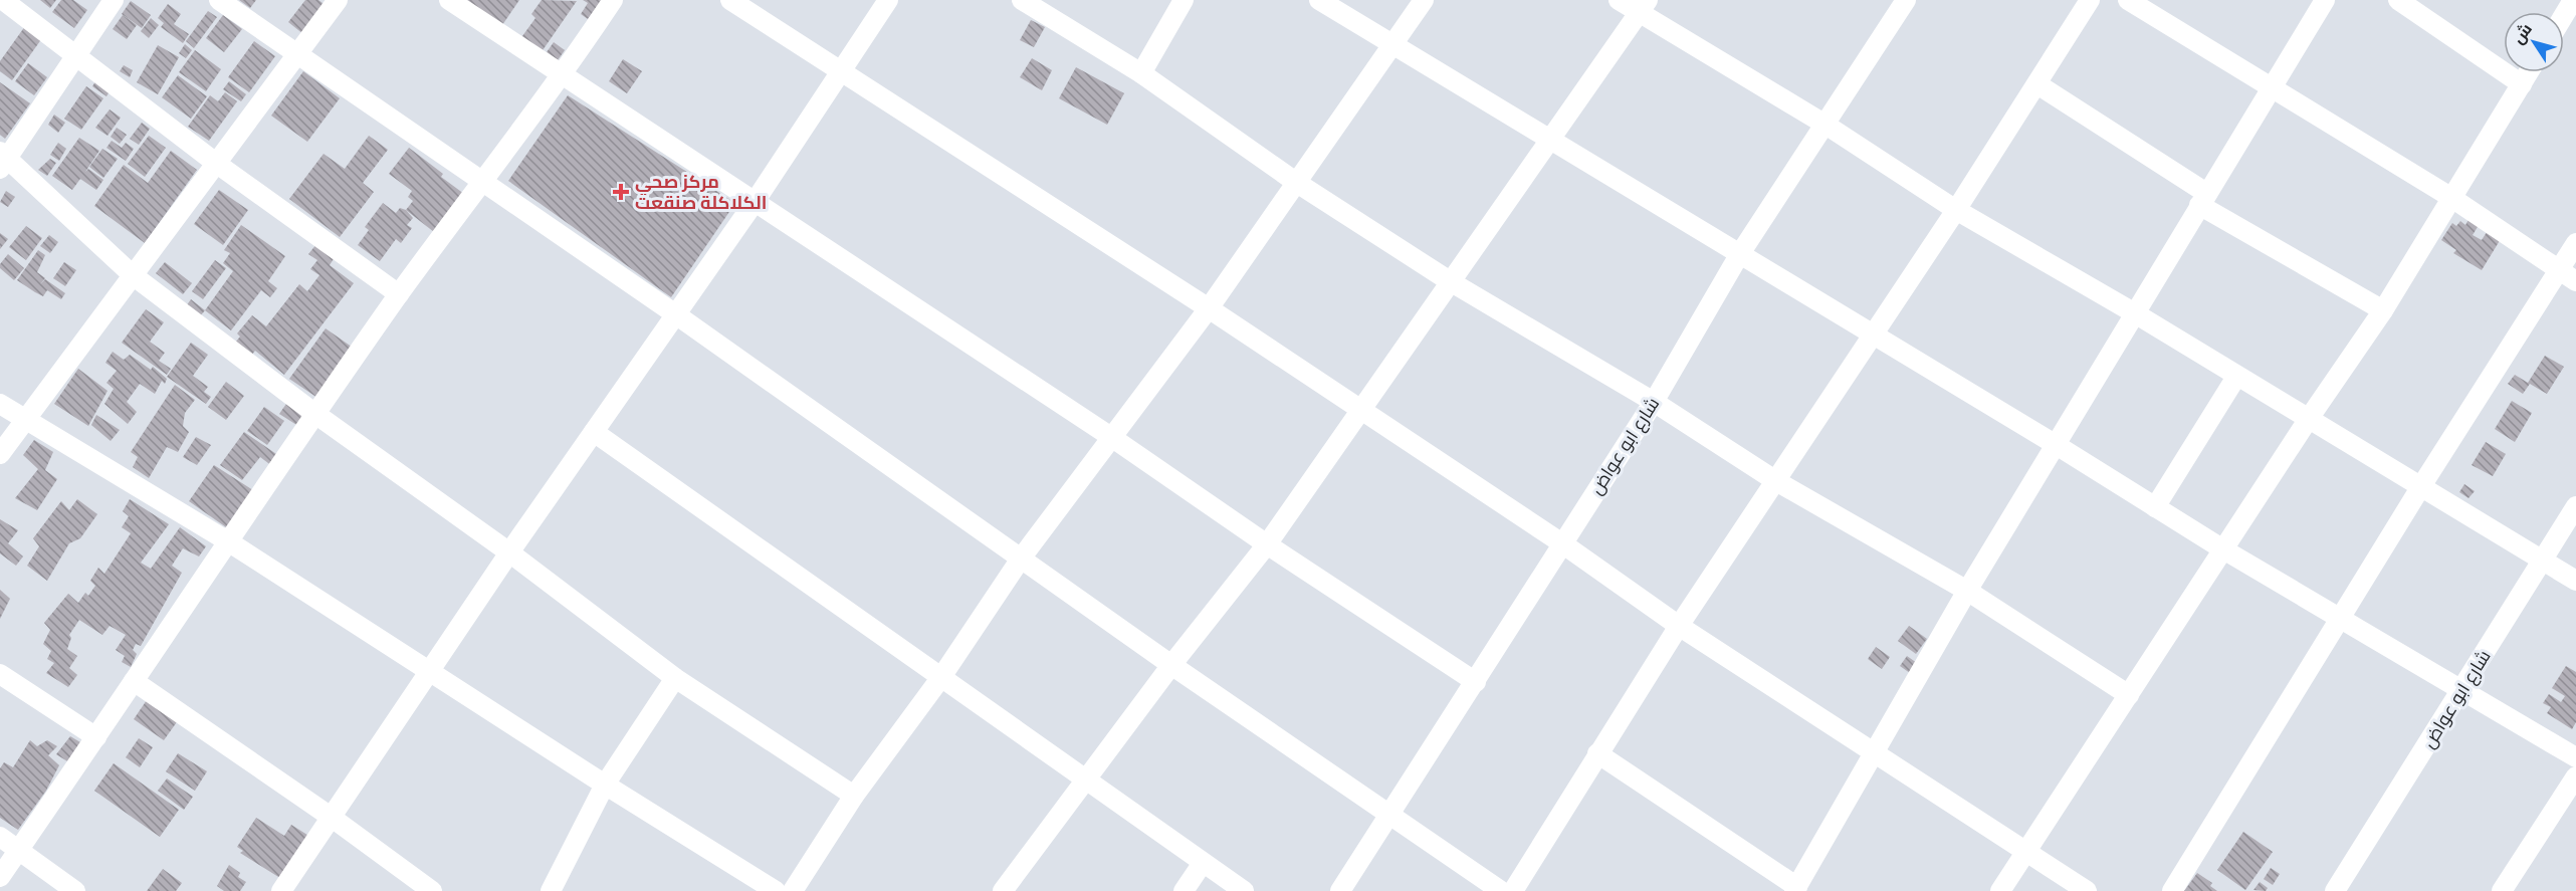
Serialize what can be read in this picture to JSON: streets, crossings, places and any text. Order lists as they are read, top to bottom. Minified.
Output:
{"streets":{"street":["شارع ابو عواض"]},"places":{"health":["مركز صحي الكلاكلة صنقعت"]},"north":"top left"}
